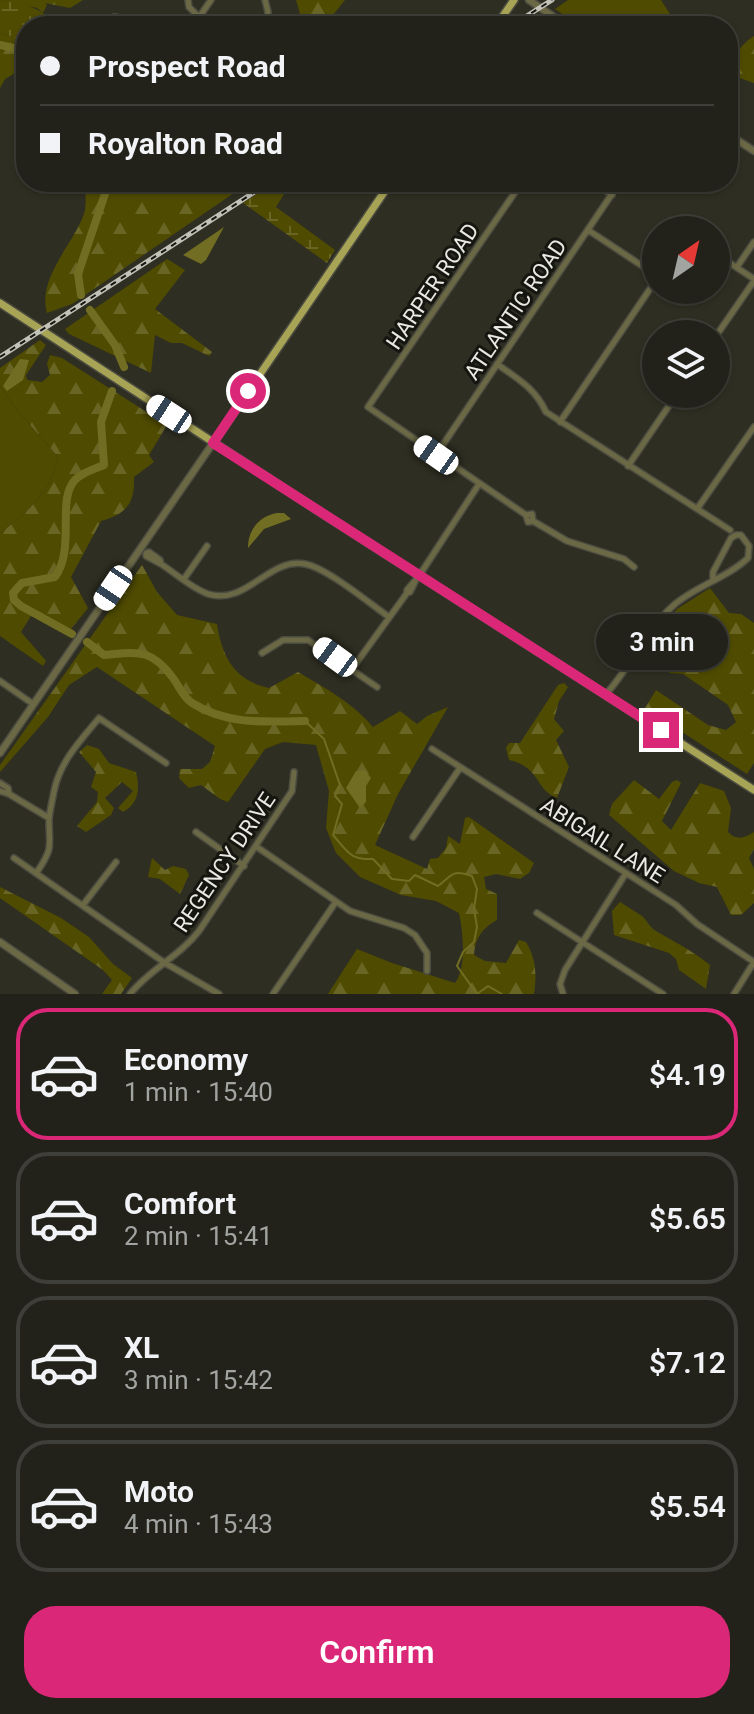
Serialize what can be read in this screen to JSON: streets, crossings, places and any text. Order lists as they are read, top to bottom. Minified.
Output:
{"streets":{"street":["HARPER ROAD","ATLANTIC ROAD","ABIGAIL LANE","REGENCY DRIVE"]},"crossings":[["HARPER ROAD","ATLANTIC ROAD"]],"north":"top right","page":{"banner":["Prospect Road","Royalton Road"],"bubble":"3 min","list":[{"name":"Economy","note":"1 min · 15:40","value":"$4.19"},{"name":"Comfort","note":"2 min · 15:41","value":"$5.65"},{"name":"XL","note":"3 min · 15:42","value":"$7.12"},{"name":"Moto","note":"4 min · 15:43","value":"$5.54"}],"buttons":"Confirm"}}
